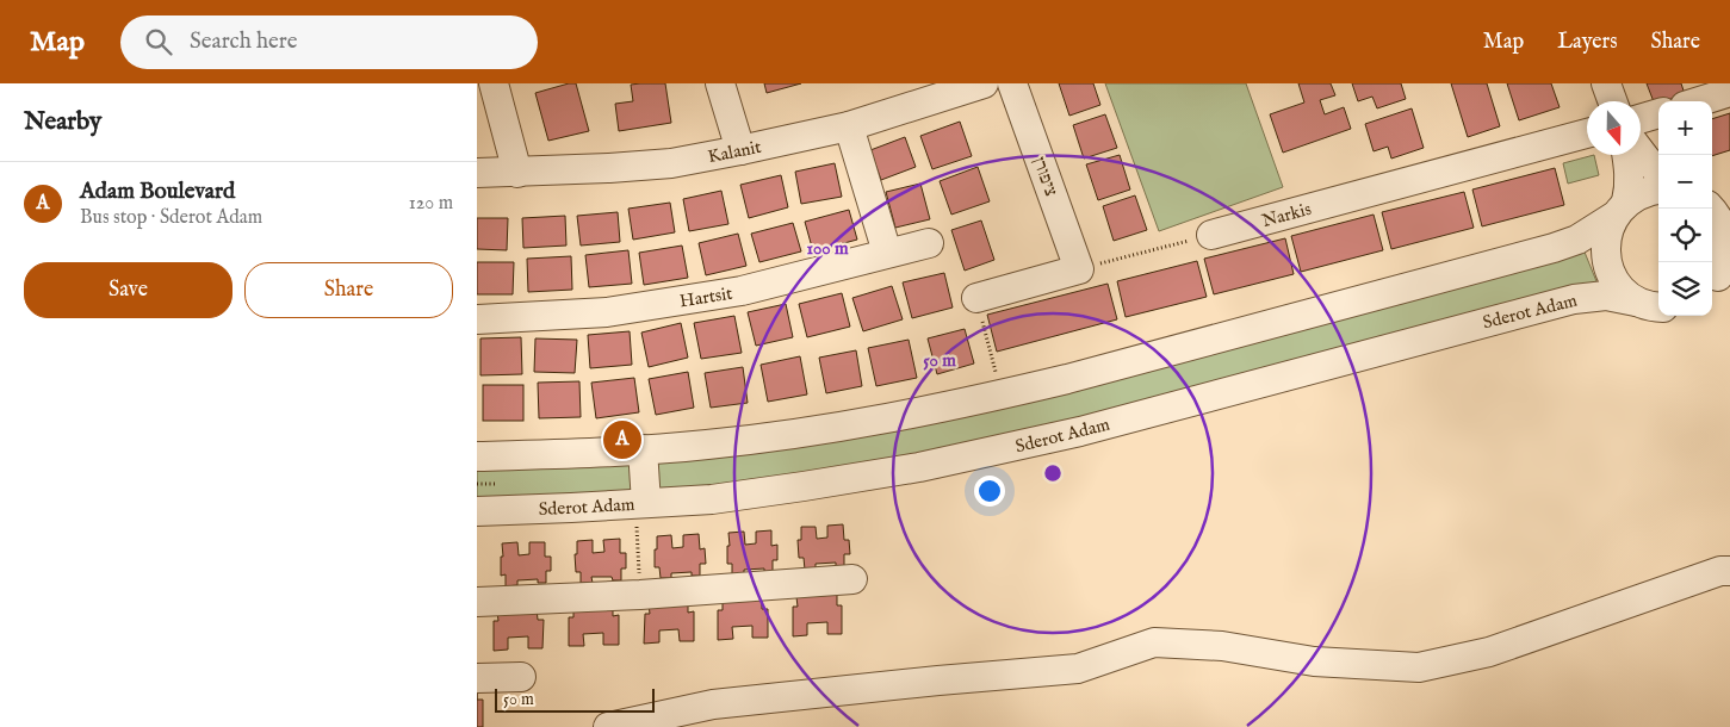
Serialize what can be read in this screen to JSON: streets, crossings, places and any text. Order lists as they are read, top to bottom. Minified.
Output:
{"streets":{"street":["Kalanit","ציפורן","Narkis","Hartsit","Sderot Adam"]},"scale_bar":"50 m","north":"bottom","page":{"header":"Map","search":"Search here","nav":["Map","Layers","Share"],"heading":"Nearby","map_buttons":["+","−"],"list":[{"mark":"A","name":"Adam Boulevard","note":"Bus stop · Sderot Adam","value":"120 m"}],"buttons":["Save","Share"],"pins":"A","scale":"50 m"},"rings":["100 m","50 m"]}
